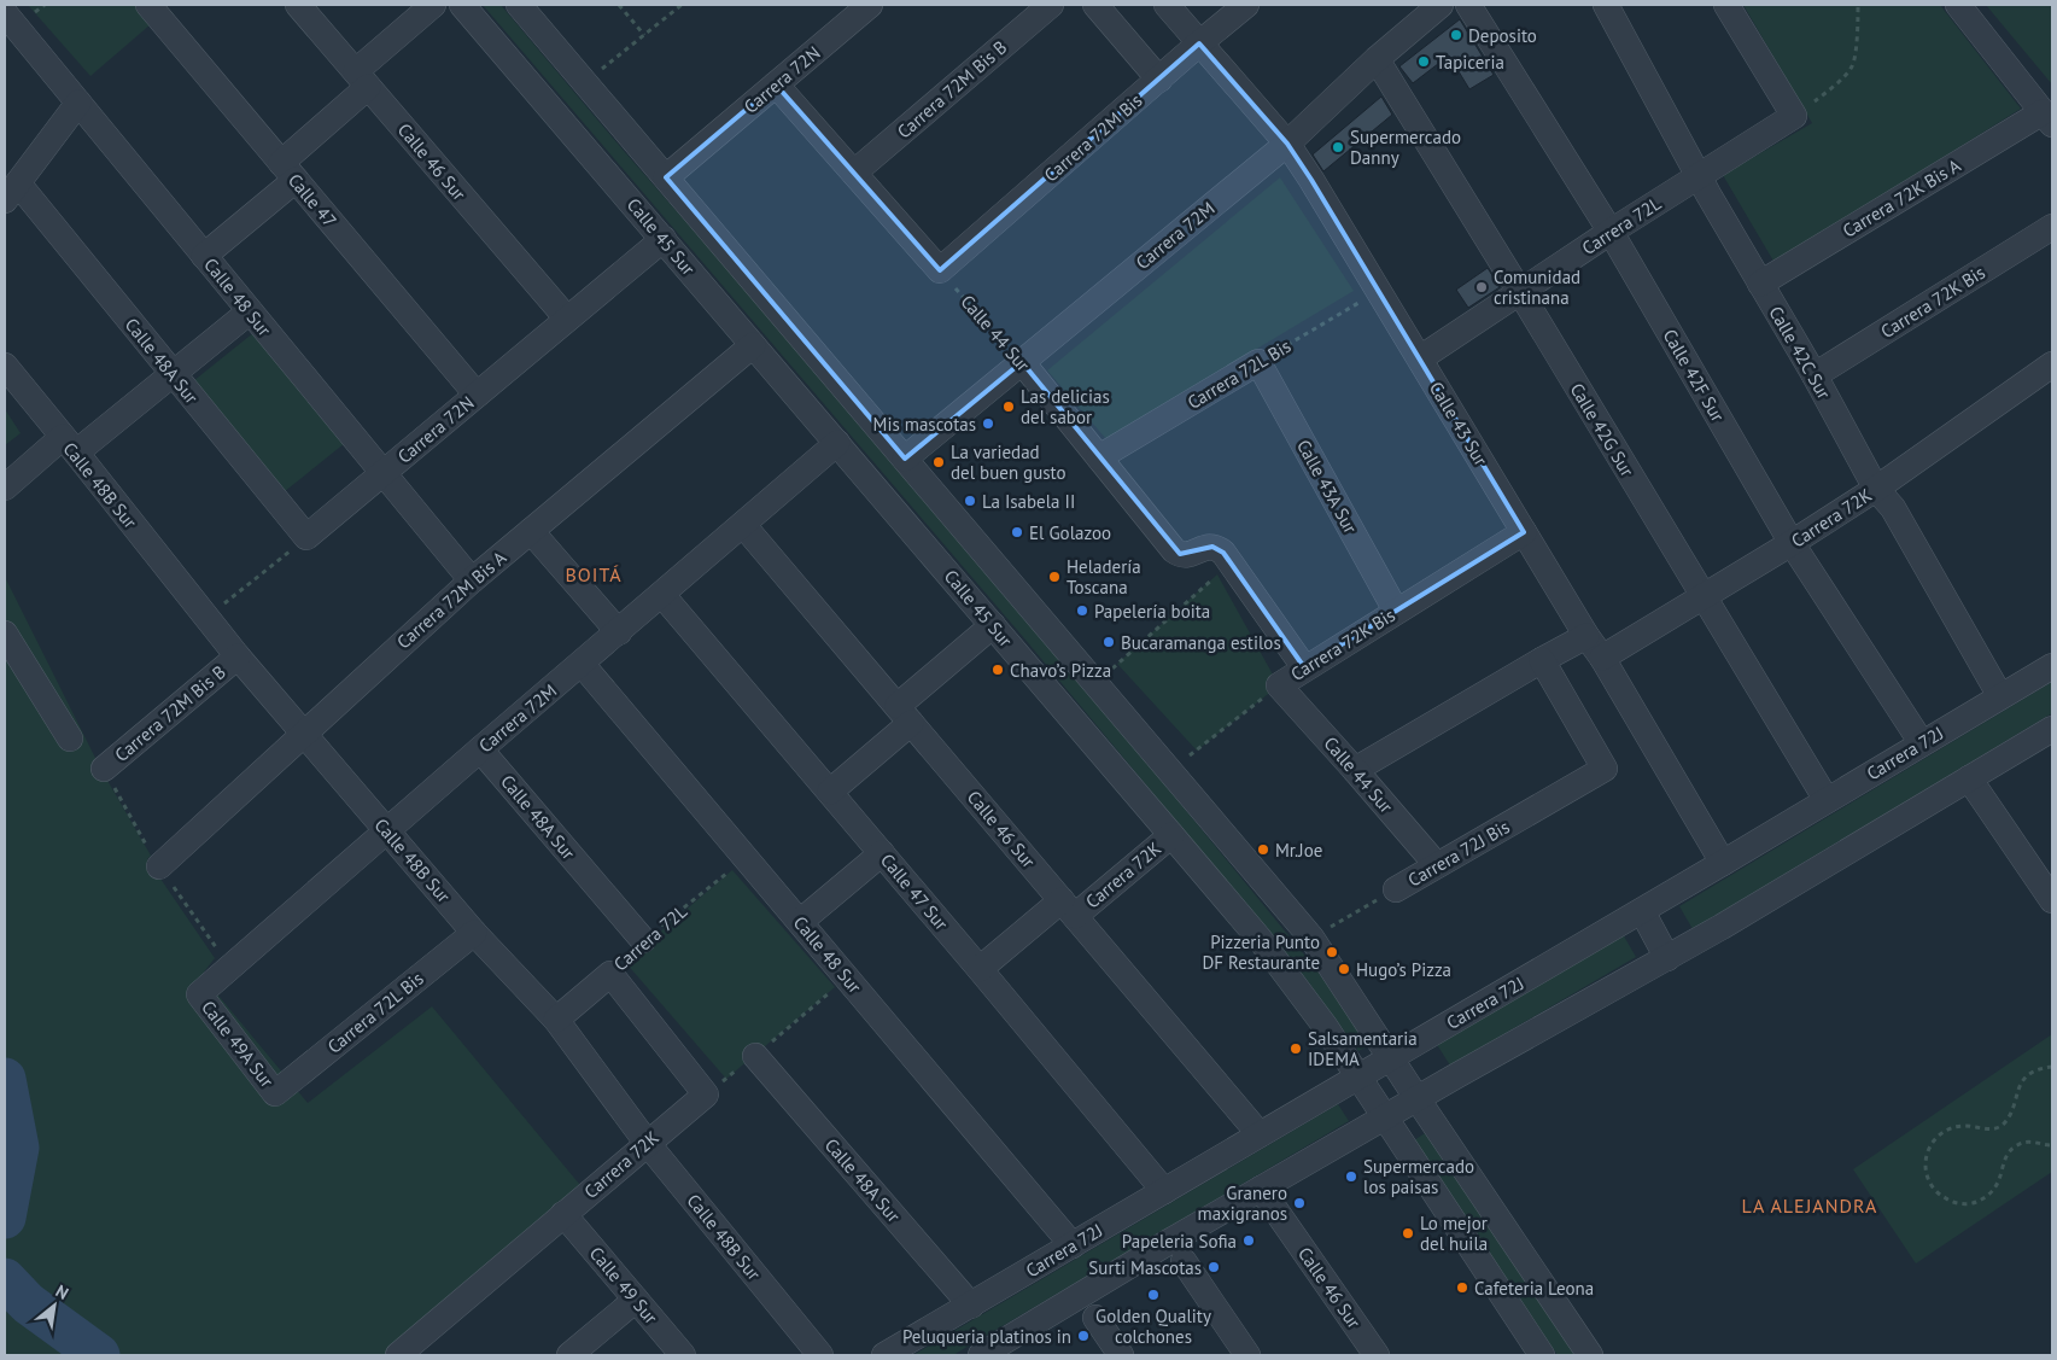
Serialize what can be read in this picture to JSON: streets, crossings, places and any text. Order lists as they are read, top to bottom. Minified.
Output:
{"streets":{"street":["Carrera 72N","Carrera 72M Bis B","Carrera 72M Bis","Calle 46 Sur","Carrera 72K Bis A","Calle 47","Carrera 72L","Carrera 72M","Calle 45 Sur","Calle 48 Sur","Carrera 72K Bis","Calle 44 Sur","Calle 42C Sur","Calle 48A Sur","Carrera 72L Bis","Calle 42F Sur","Calle 43 Sur","Calle 42G Sur","Calle 48B Sur","Calle 43A Sur","Carrera 72K","Carrera 72M Bis A","Carrera 72J","Carrera 72J Bis","Calle 47 Sur","Calle 49A Sur","Calle 49 Sur"]},"crossings":[["Carrera 72N","Calle 46 Sur"],["Carrera 72N","Calle 47"],["Carrera 72N","Calle 45 Sur"],["Carrera 72N","Calle 48 Sur"],["Carrera 72N","Calle 48A Sur"],["Carrera 72M Bis B","Calle 48B Sur"],["Carrera 72M Bis","Calle 44 Sur"],["Carrera 72M Bis","Calle 43 Sur"],["Calle 46 Sur","Carrera 72M"],["Calle 46 Sur","Carrera 72K"],["Calle 46 Sur","Carrera 72J"],["Carrera 72K Bis A","Calle 42C Sur"],["Carrera 72L","Calle 48 Sur"],["Carrera 72L","Calle 42C Sur"],["Carrera 72L","Calle 48A Sur"],["Carrera 72L","Calle 42F Sur"],["Carrera 72L","Calle 43 Sur"],["Carrera 72L","Calle 42G Sur"],["Carrera 72L","Calle 48B Sur"],["Carrera 72L","Carrera 72K"],["Carrera 72M","Calle 45 Sur"],["Carrera 72M","Calle 48 Sur"],["Carrera 72M","Calle 44 Sur"],["Carrera 72M","Calle 48A Sur"],["Carrera 72M","Calle 43 Sur"],["Carrera 72M","Calle 42G Sur"],["Carrera 72M","Calle 48B Sur"],["Carrera 72M","Calle 47 Sur"],["Carrera 72M","Calle 49A Sur"],["Calle 45 Sur","Carrera 72K"],["Calle 45 Sur","Carrera 72M Bis A"],["Calle 45 Sur","Carrera 72J"],["Calle 48 Sur","Carrera 72M Bis A"],["Calle 48 Sur","Carrera 72J"],["Carrera 72K Bis","Calle 44 Sur"],["Carrera 72K Bis","Calle 42C Sur"],["Carrera 72K Bis","Calle 43 Sur"],["Carrera 72K Bis","Calle 43A Sur"],["Calle 44 Sur","Carrera 72L Bis"],["Calle 44 Sur","Carrera 72J Bis"],["Calle 42C Sur","Carrera 72K"],["Calle 42C Sur","Carrera 72J"],["Calle 48A Sur","Carrera 72J"],["Carrera 72L Bis","Calle 43 Sur"],["Carrera 72L Bis","Calle 48B Sur"],["Carrera 72L Bis","Calle 43A Sur"],["Carrera 72L Bis","Calle 49A Sur"],["Calle 42F Sur","Carrera 72K"],["Calle 42F Sur","Carrera 72J"],["Calle 43 Sur","Carrera 72K"],["Calle 43 Sur","Carrera 72J"],["Calle 42G Sur","Carrera 72K"],["Calle 42G Sur","Carrera 72J"],["Calle 48B Sur","Carrera 72K"],["Calle 48B Sur","Carrera 72M Bis A"],["Carrera 72K","Calle 47 Sur"],["Carrera 72K","Calle 49 Sur"],["Carrera 72J","Calle 47 Sur"]],"districts":["BOITÁ","LA ALEJANDRA"],"places":["Deposito","Tapiceria","Supermercado Danny","Comunidad cristinana","Las delicias del sabor","Mis mascotas","La variedad del buen gusto","La Isabela II","El Golazoo","Heladería Toscana","Papelería boita","Bucaramanga estilos","Chavo’s Pizza","Mr.Joe","Pizzeria Punto DF Restaurante","Hugo’s Pizza","Salsamentaria IDEMA","Supermercado los paisas","Granero maxigranos","Lo mejor del huila","Papeleria Sofia","Surti Mascotas","Cafeteria Leona","Golden Quality colchones","Peluqueria platinos in"],"north":"top right"}
